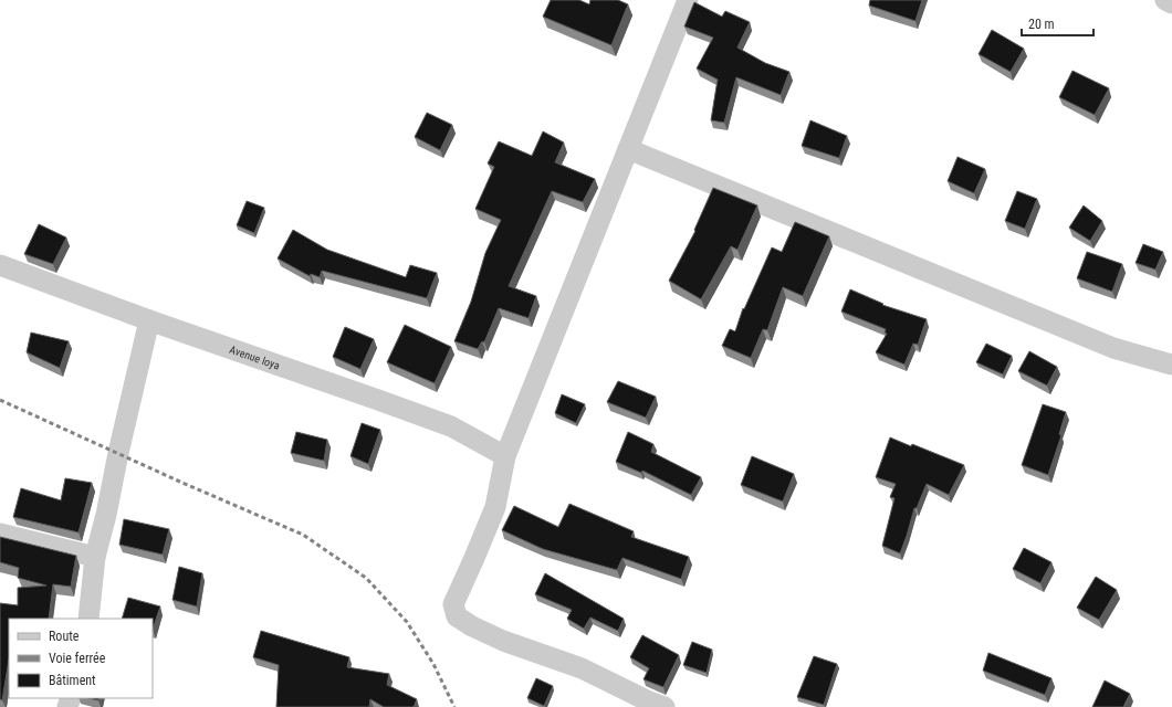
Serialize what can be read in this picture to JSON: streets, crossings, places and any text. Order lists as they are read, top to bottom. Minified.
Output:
{"streets":{"street":["Avenue loya"]},"legend":["Route","Voie ferrée","Bâtiment"],"scale_bar":"20 m"}
